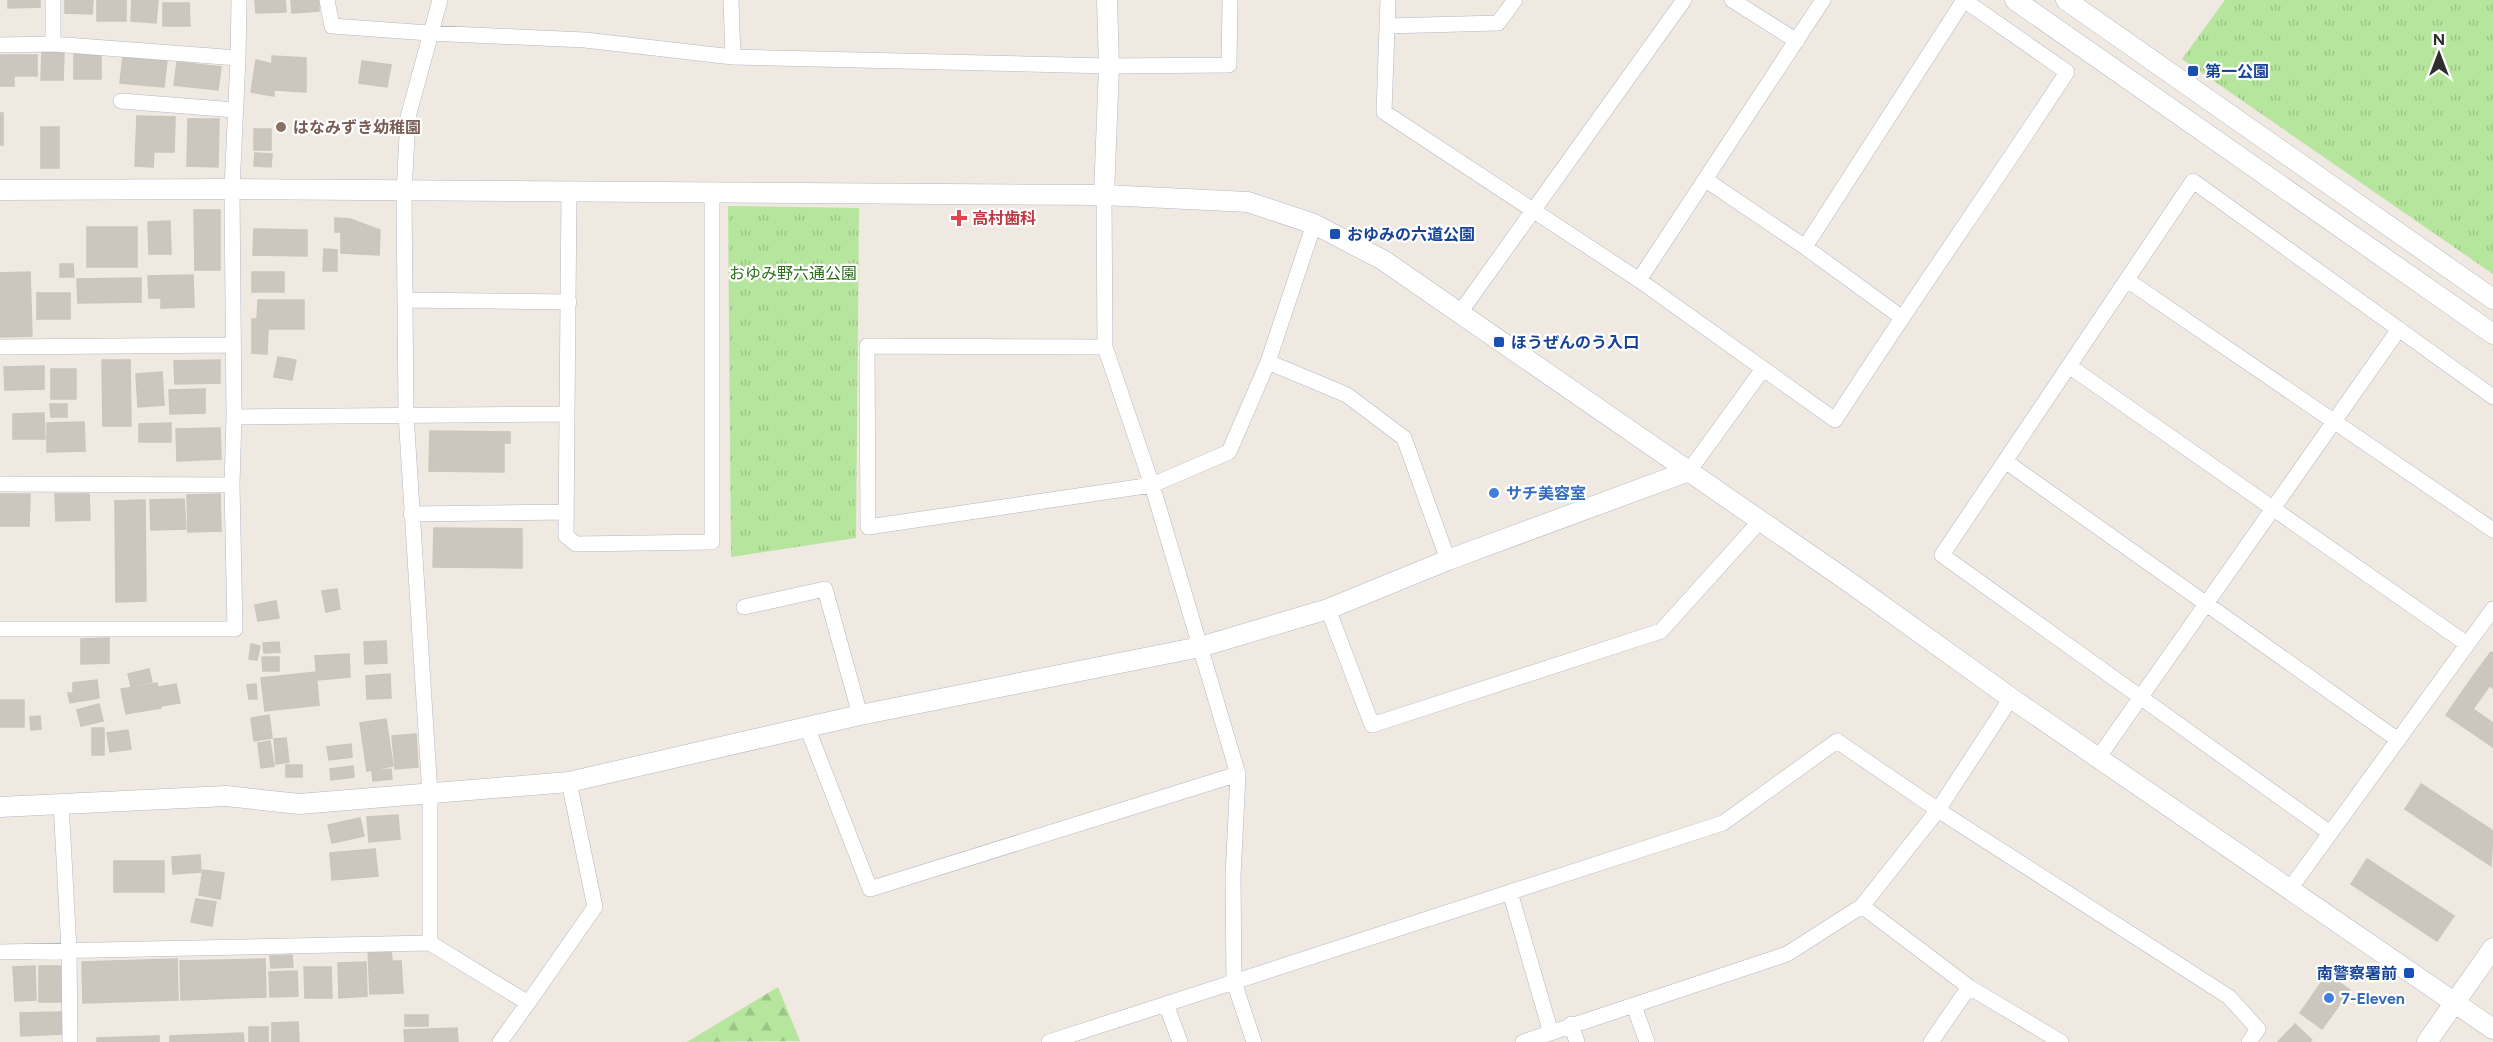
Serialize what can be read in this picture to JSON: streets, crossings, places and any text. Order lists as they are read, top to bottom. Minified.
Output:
{"parks":["おゆみ野六通公園"],"places":{"transit":["第一公園","おゆみの六道公園","ほうぜんのう入口","南警察署前"],"other":["はなみずき幼稚園","サチ美容室","7-Eleven"],"health":["高村歯科"]},"north":"top"}
